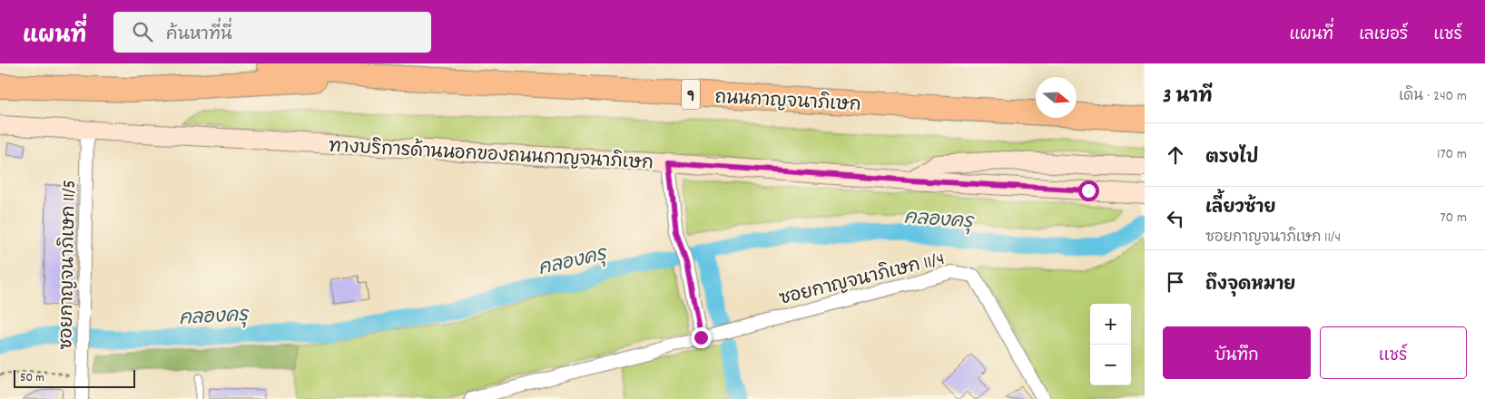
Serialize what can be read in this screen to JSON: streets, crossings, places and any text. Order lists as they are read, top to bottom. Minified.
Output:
{"streets":{"highway":["9","ถนนกาญจนาภิเษก"],"main road":["ทางบริการด้านนอกของถนนกาญจนาภิเษก"],"street":["ซอยกาญจนาภิเษก 11/5","ซอยกาญจนาภิเษก 11/4"]},"crossings":[["ทางบริการด้านนอกของถนนกาญจนาภิเษก","ซอยกาญจนาภิเษก 11/5"]],"water":["คลองครุ"],"scale_bar":"50 m","north":"right","page":{"header":"แผนที่","search":"ค้นหาที่นี่","nav":["แผนที่","เลเยอร์","แชร์"],"heading":["3 นาที","เดิน · 240 m"],"list":[["ตรงไป","170 m"],["เลี้ยวซ้าย","ซอยกาญจนาภิเษก 11/4","70 m"],"ถึงจุดหมาย"],"map_buttons":["+","−"],"buttons":["บันทึก","แชร์"],"scale":"50 m"}}
